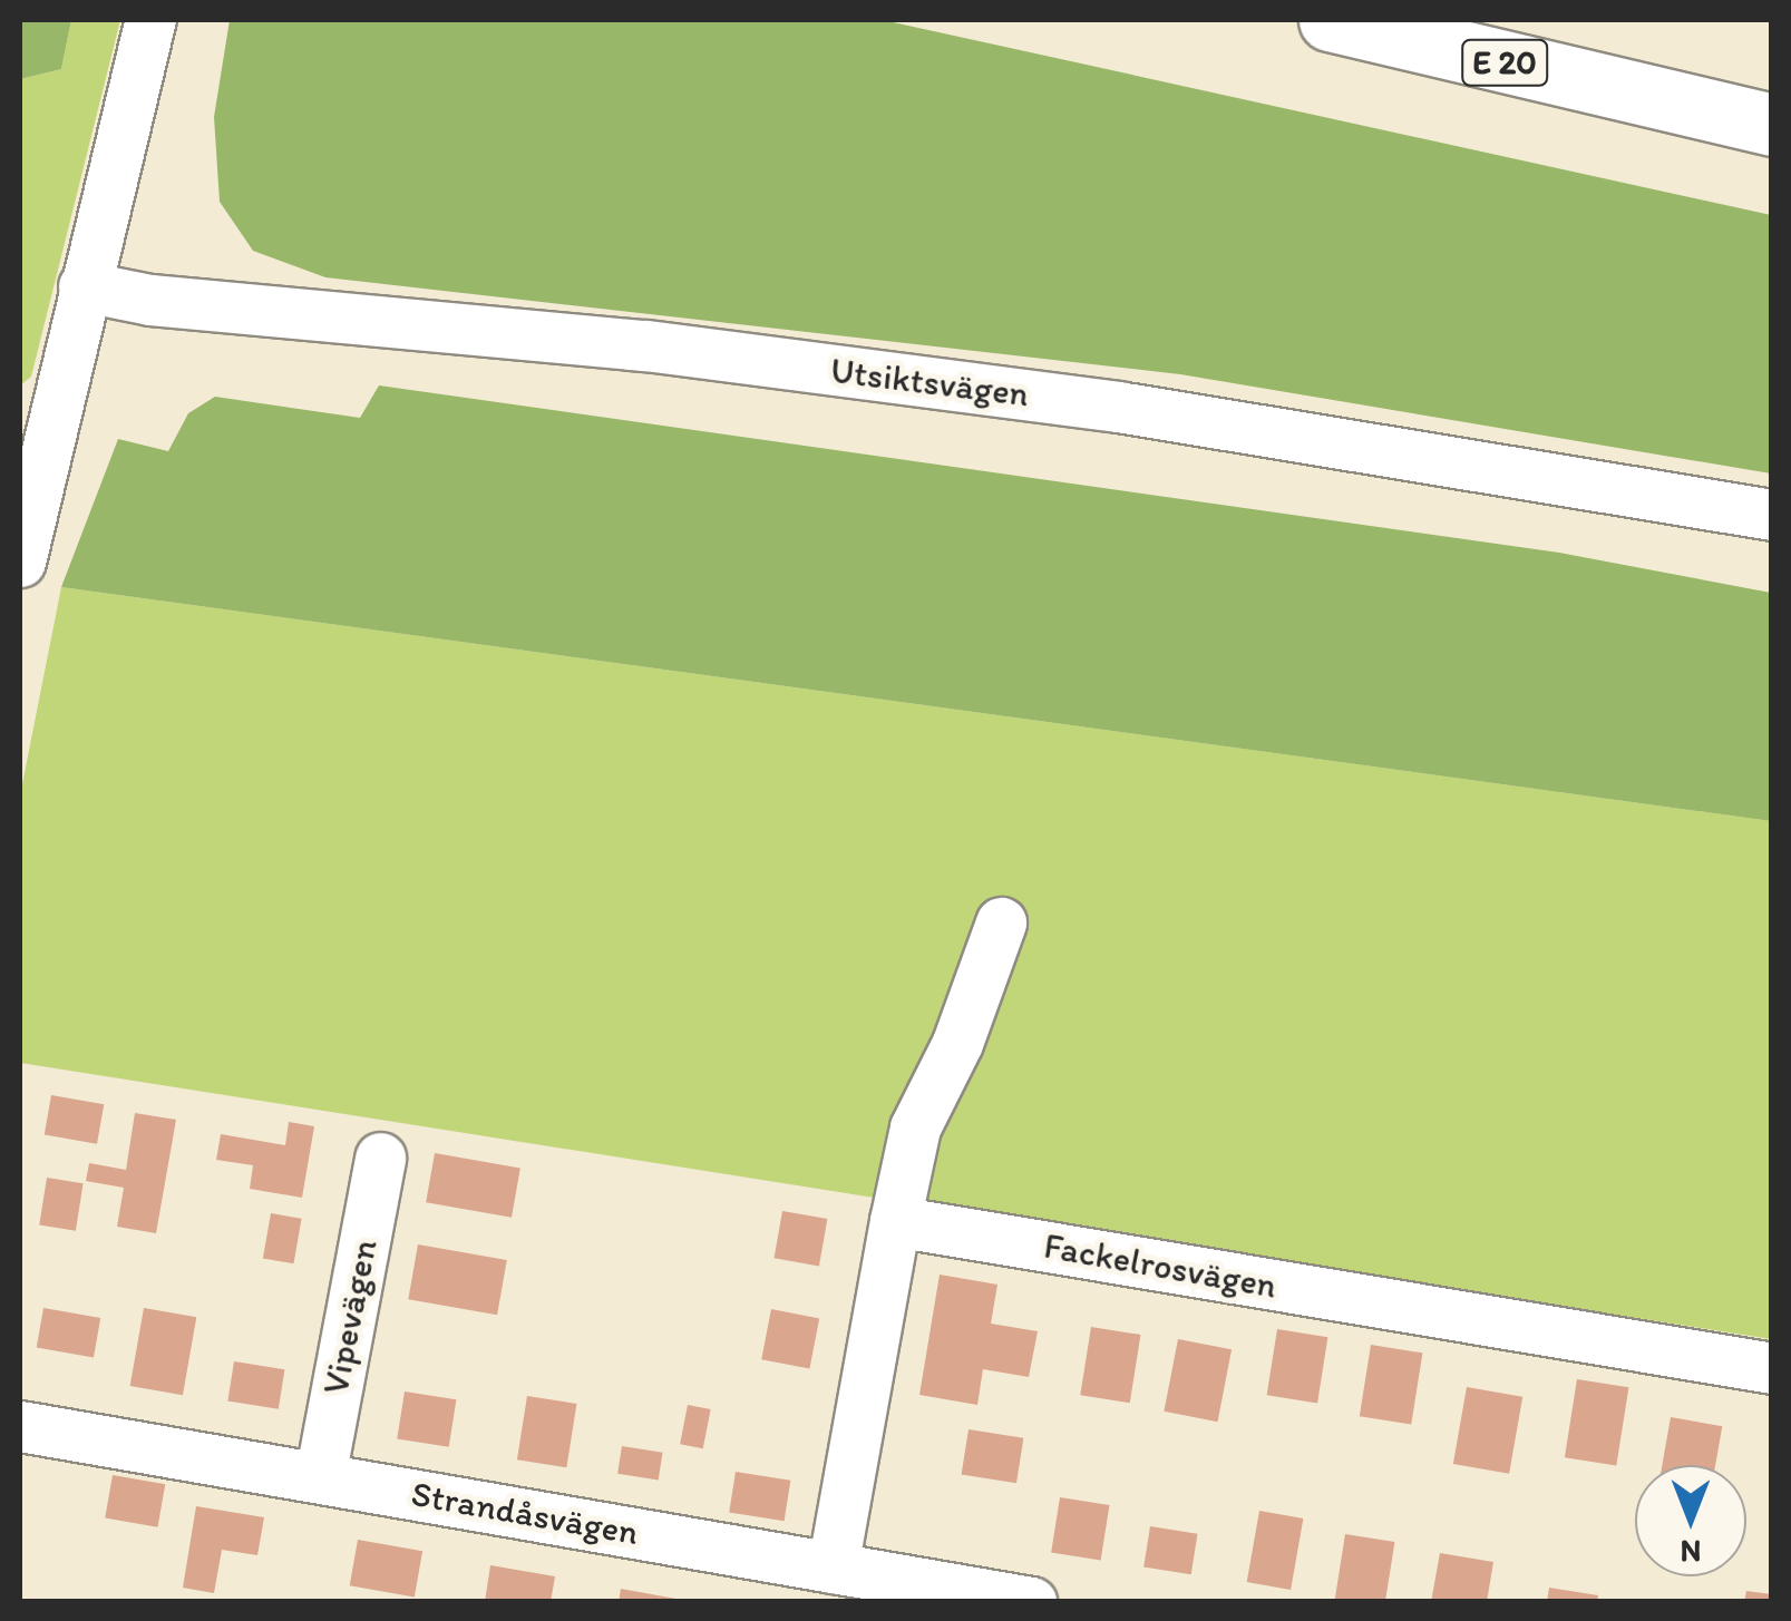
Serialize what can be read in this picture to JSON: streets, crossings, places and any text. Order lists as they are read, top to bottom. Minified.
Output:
{"streets":{"highway":["E 20"],"street":["Utsiktsvägen","Fackelrosvägen","Vipevägen","Strandåsvägen"]},"crossings":[["Vipevägen","Strandåsvägen"]],"north":"bottom"}
